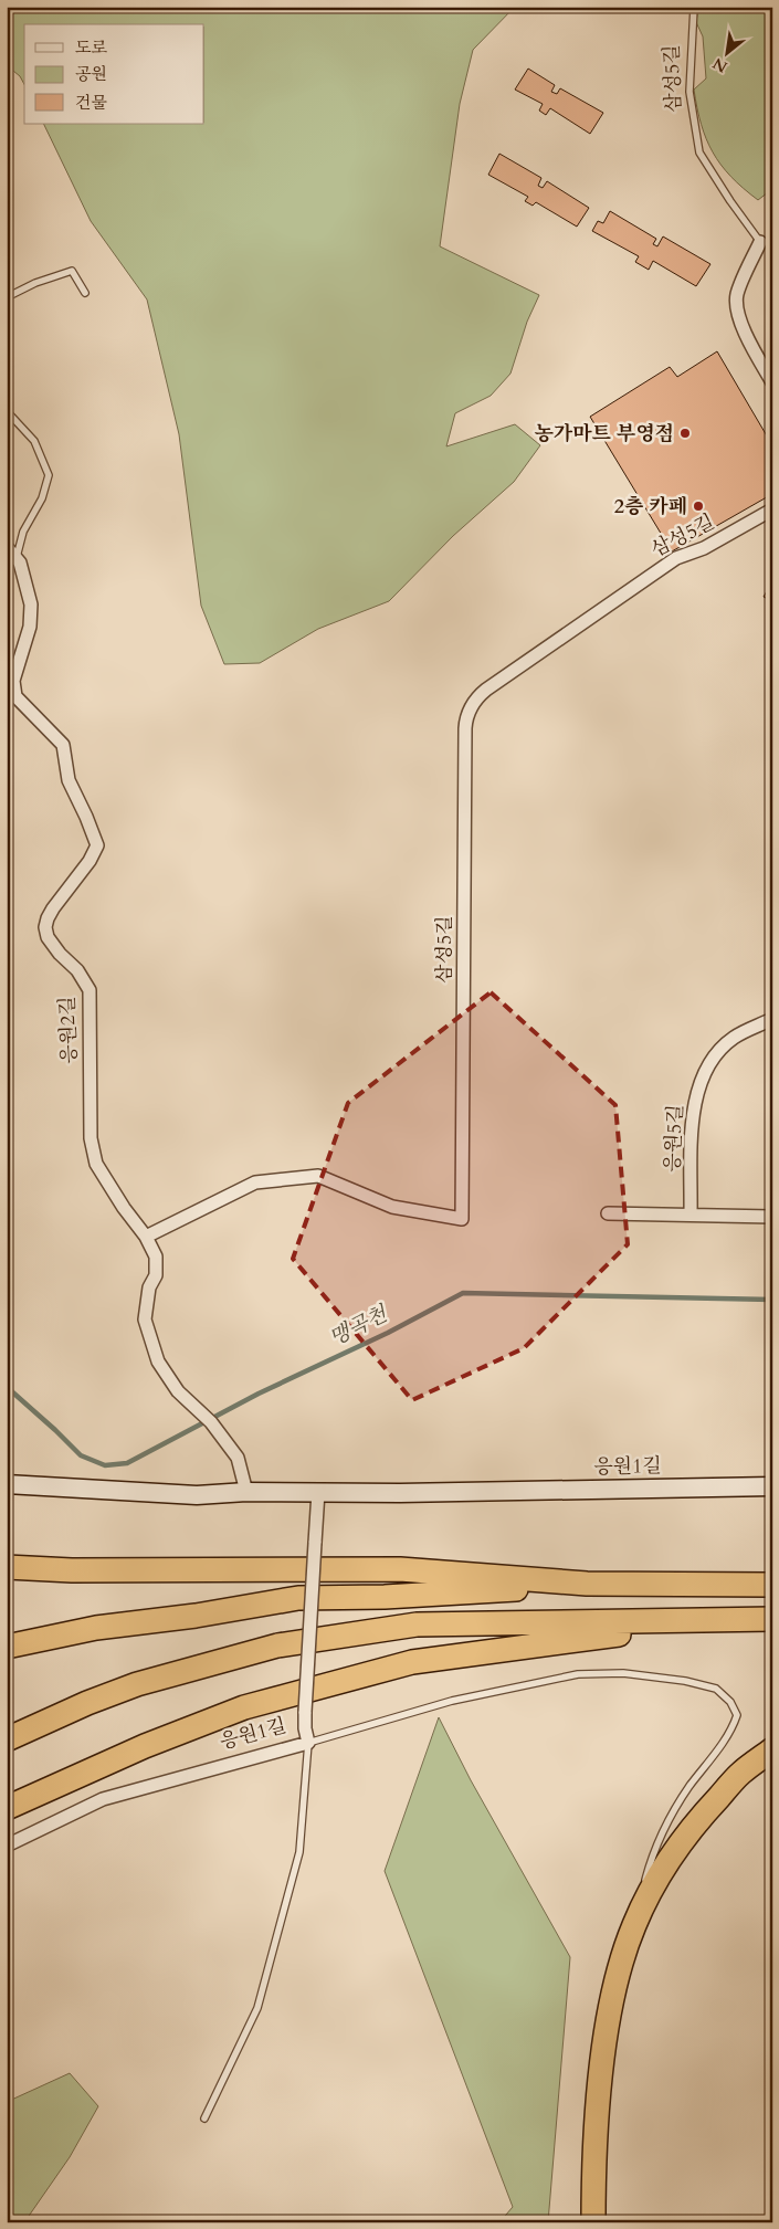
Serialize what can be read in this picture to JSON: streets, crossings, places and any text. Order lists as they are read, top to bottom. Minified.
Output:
{"streets":{"street":["삼성5길","응원2길","응원5길","응원1길"]},"crossings":[["삼성5길","응원2길"],["응원2길","응원1길"]],"water":["맹곡천"],"places":["농가마트 부영점","2층 카페"],"legend":["도로","공원","건물"],"north":"bottom left"}
